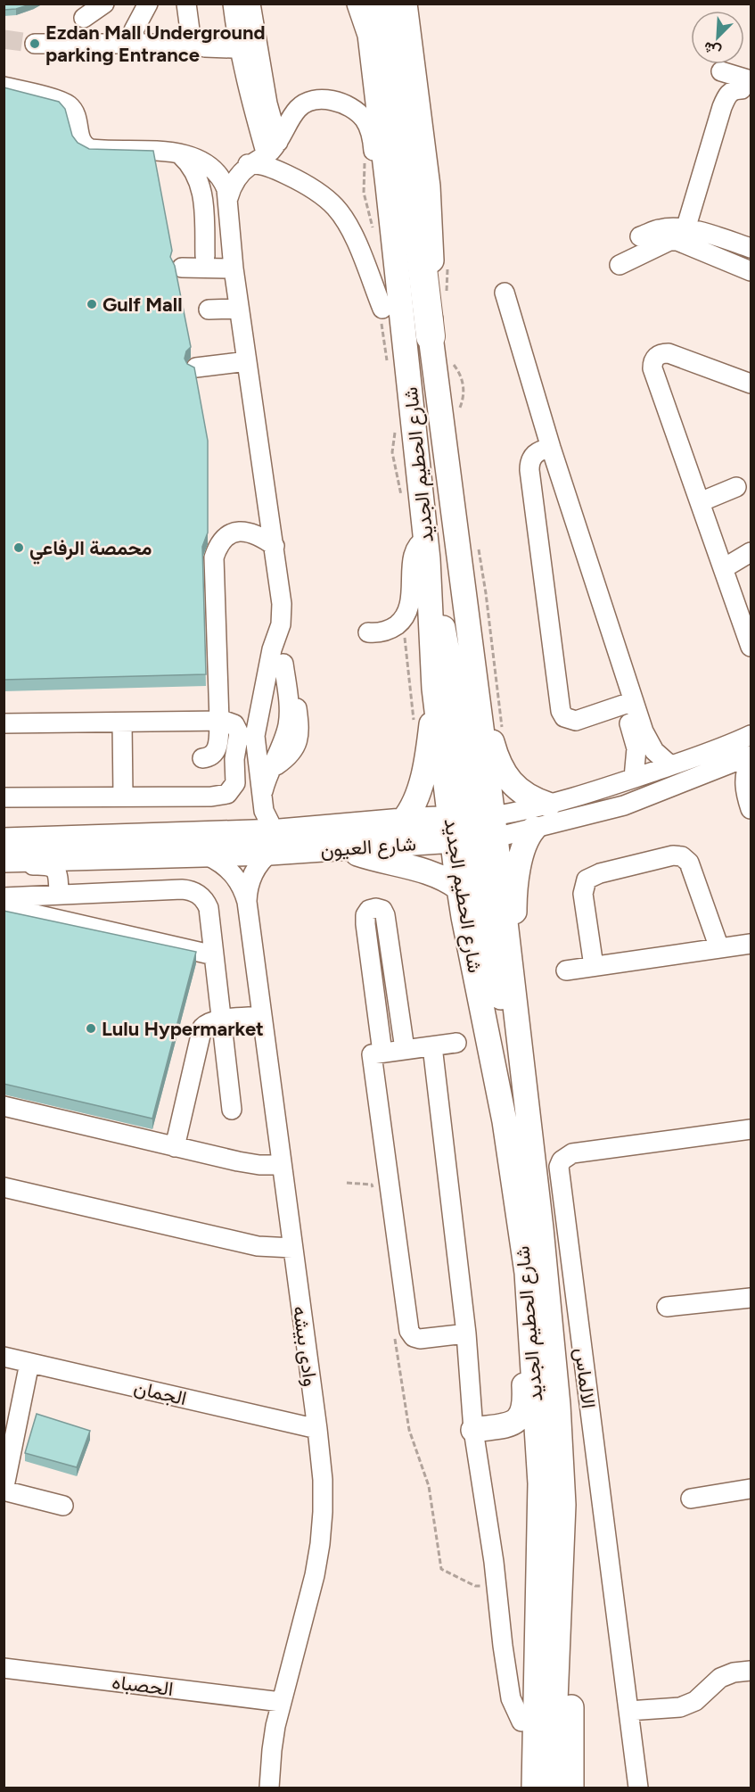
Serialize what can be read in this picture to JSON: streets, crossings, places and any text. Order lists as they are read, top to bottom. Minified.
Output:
{"streets":{"main road":["شارع الحطيم الجديد","شارع العيون"],"street":["وادى بيشه","الالماس","الجمان","الحصباه"]},"crossings":[["شارع الحطيم الجديد","شارع العيون"],["شارع العيون","وادى بيشه"],["وادى بيشه","الجمان"],["وادى بيشه","الحصباه"]],"places":["Ezdan Mall Underground parking Entrance","Gulf Mall","محمصة الرفاعي","Lulu Hypermarket"],"north":"bottom left"}
